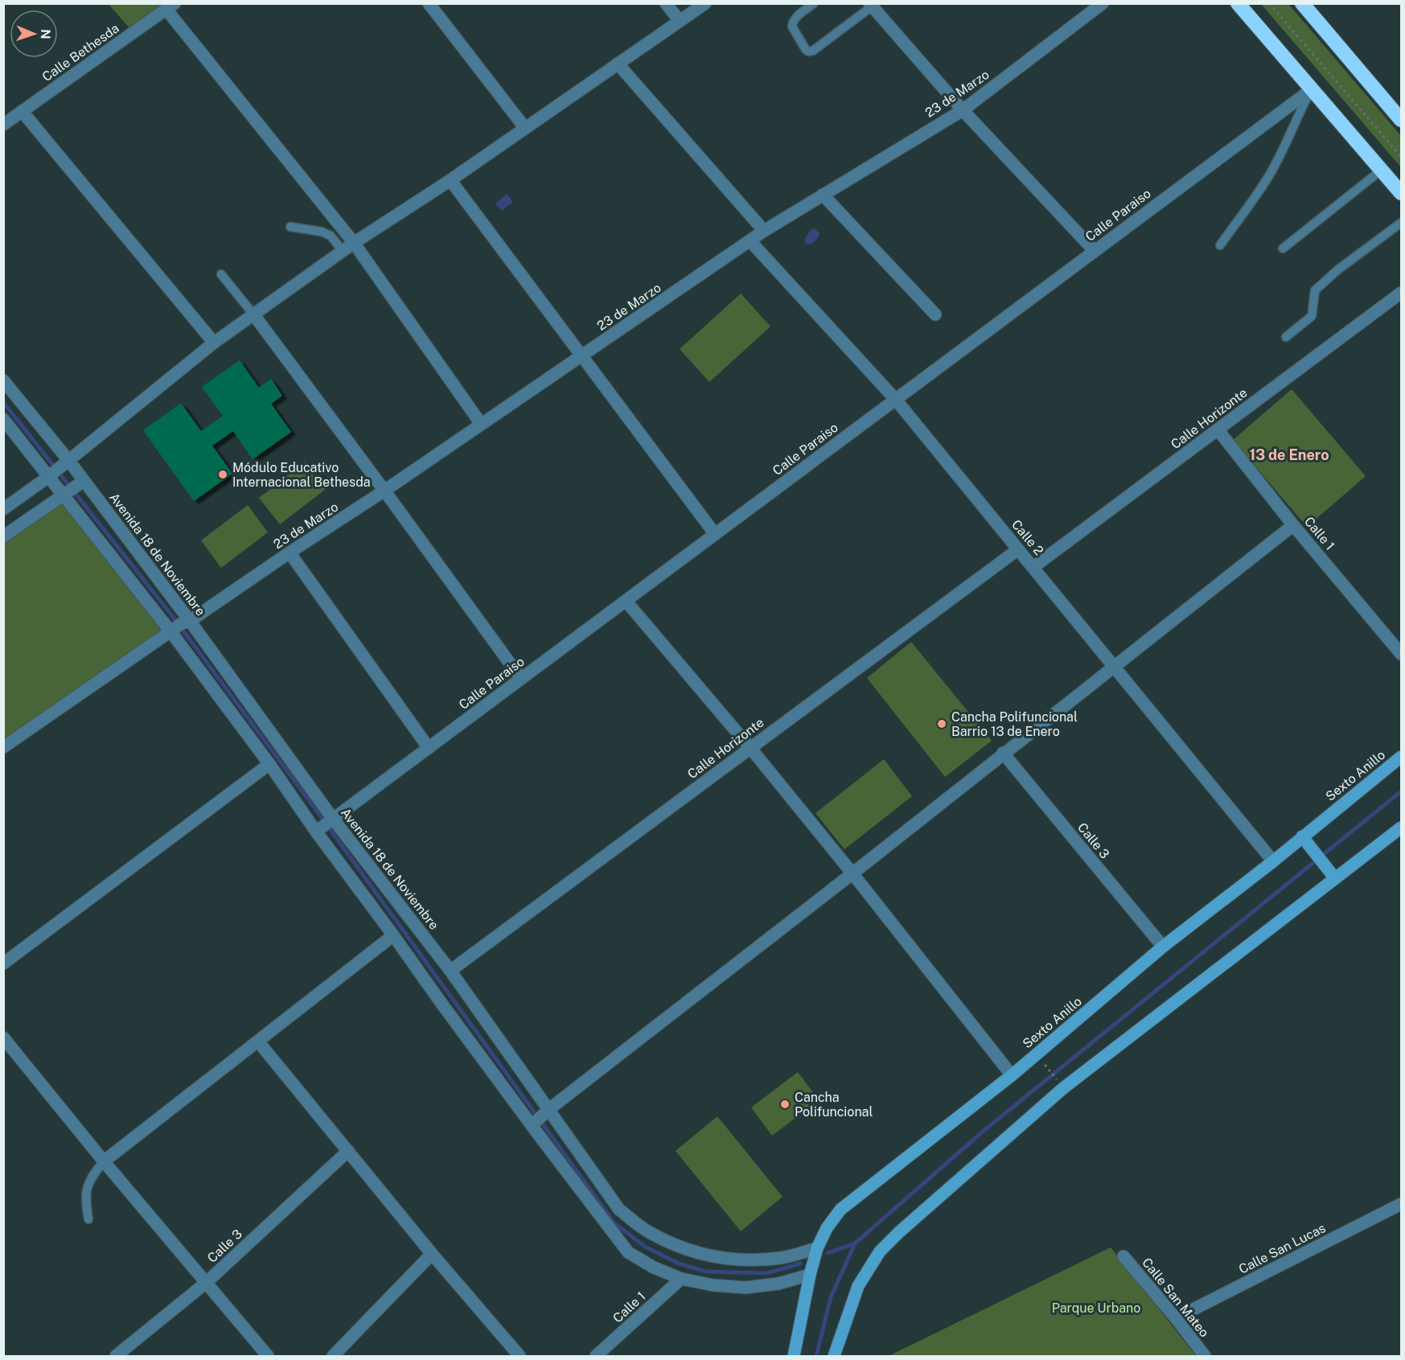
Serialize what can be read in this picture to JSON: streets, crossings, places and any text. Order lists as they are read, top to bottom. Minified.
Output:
{"streets":{"main road":["Sexto Anillo"],"street":["Calle Bethesda","23 de Marzo","Calle Paraiso","Calle Horizonte","Calle 1","Calle 2","Avenida 18 de Noviembre","Calle 3","Calle San Lucas","Calle San Mateo"]},"crossings":[["23 de Marzo","Calle 2"],["23 de Marzo","Avenida 18 de Noviembre"],["Calle Paraiso","Calle 2"],["Calle Paraiso","Avenida 18 de Noviembre"],["Calle Horizonte","Calle 1"],["Calle Horizonte","Calle 2"],["Calle Horizonte","Avenida 18 de Noviembre"],["Calle 1","Avenida 18 de Noviembre"],["Calle 2","Sexto Anillo"],["Avenida 18 de Noviembre","Sexto Anillo"],["Sexto Anillo","Calle 3"],["Calle San Lucas","Calle San Mateo"]],"districts":["13 de Enero"],"parks":["Parque Urbano"],"places":["Módulo Educativo Internacional Bethesda","Cancha Polifuncional Barrio 13 de Enero","Cancha Polifuncional"],"north":"right"}
